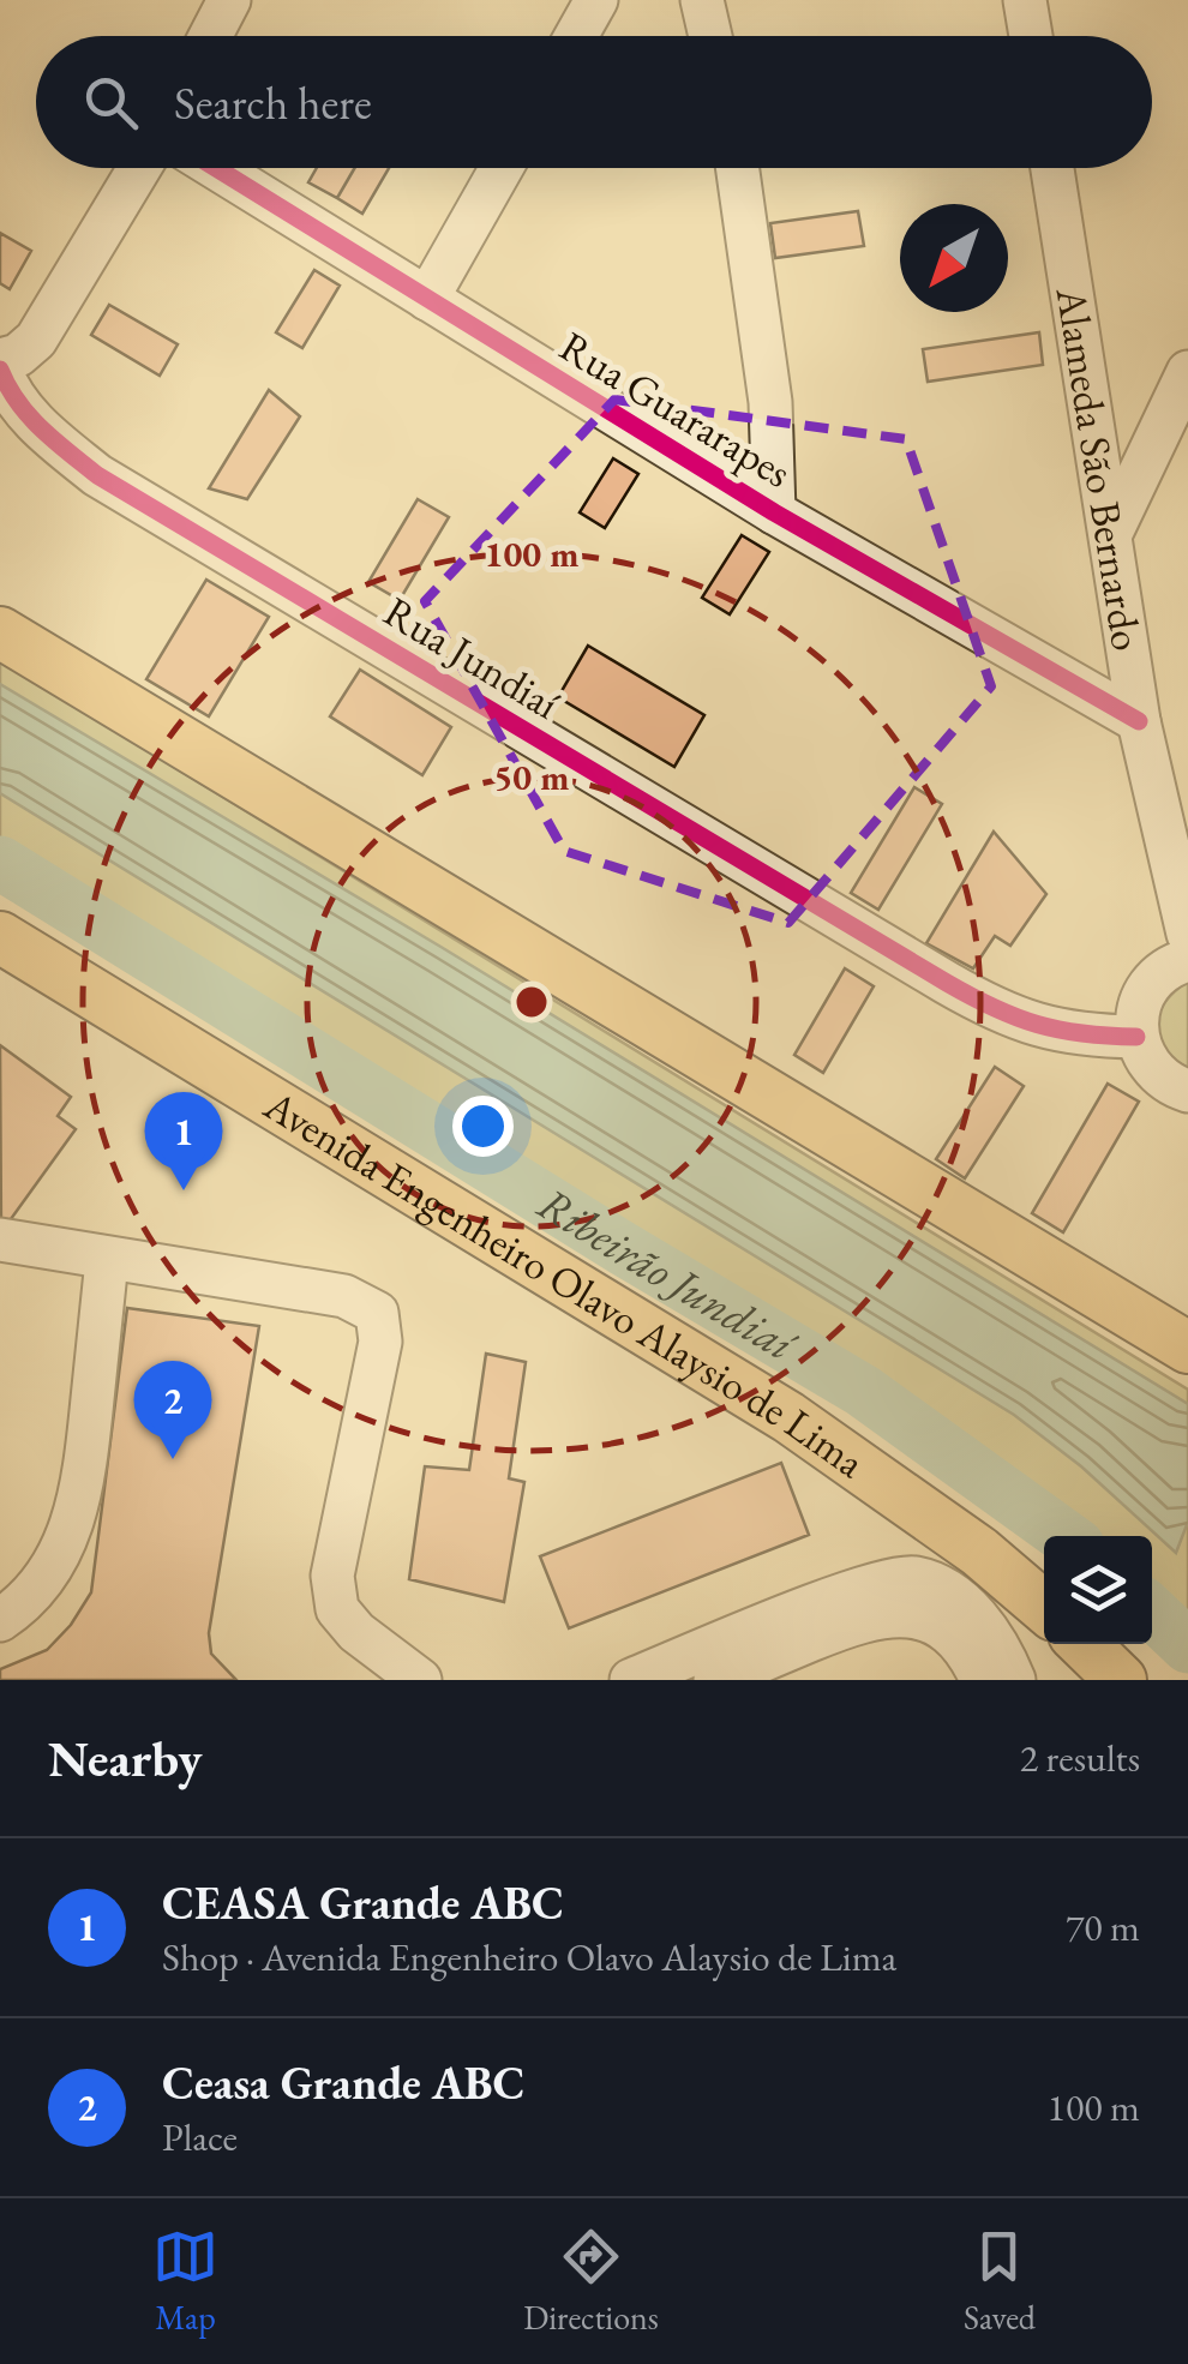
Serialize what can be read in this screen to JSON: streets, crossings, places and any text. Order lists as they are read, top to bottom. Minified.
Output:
{"streets":{"main road":["Avenida Engenheiro Olavo Alaysio de Lima"],"street":["Rua Guararapes","Alameda São Bernardo","Rua Jundiaí"]},"crossings":[["Rua Guararapes","Alameda São Bernardo"]],"water":["Ribeirão Jundiaí"],"north":"bottom left","page":{"search":"Search here","pins":["1","2"],"heading":["Nearby","2 results"],"list":[{"mark":"1","name":"CEASA Grande ABC","note":"Shop · Avenida Engenheiro Olavo Alaysio de Lima","value":"70 m"},{"mark":"2","name":"Ceasa Grande ABC","note":"Place","value":"100 m"}],"nav":["Map","Directions","Saved"]},"rings":["100 m","50 m"]}
